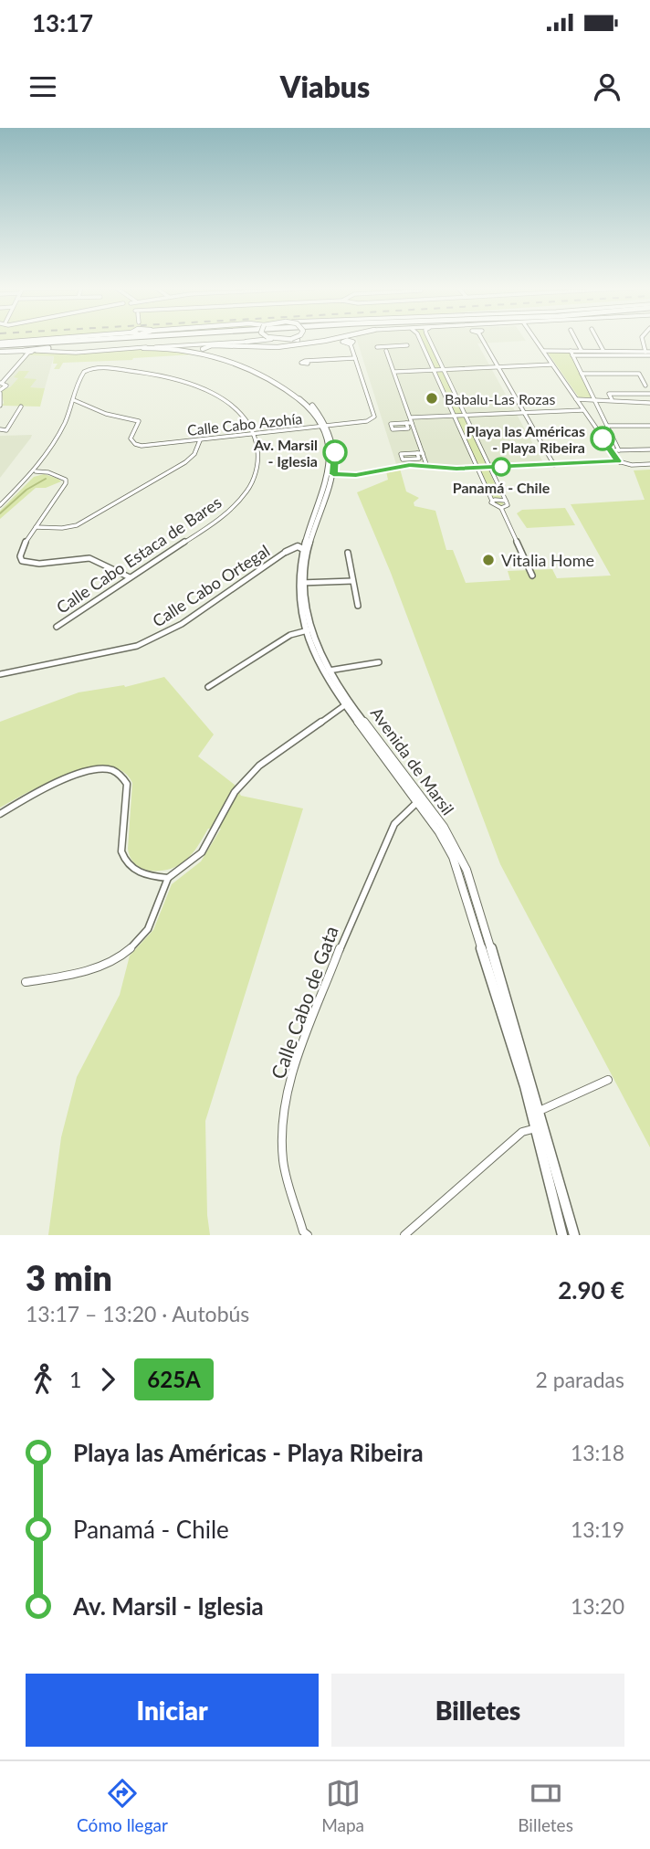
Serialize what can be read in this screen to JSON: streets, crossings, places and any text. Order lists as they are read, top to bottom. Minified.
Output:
{"streets":{"street":["Calle Cabo Azohía","Calle Cabo Estaca de Bares","Calle Cabo Ortegal","Avenida de Marsil","Calle Cabo de Gata"]},"crossings":[["Calle Cabo Azohía","Calle Cabo Estaca de Bares"],["Calle Cabo Azohía","Avenida de Marsil"],["Avenida de Marsil","Calle Cabo de Gata"]],"places":["Babalu-Las Rozas","Playa las Américas - Playa Ribeira","Av. Marsil - Iglesia","Panamá - Chile","Vitalia Home"],"lines":["bus line 625A"],"page":{"status":"13:17","header":"Viabus","heading":["3 min","13:17 – 13:20 · Autobús","2.90 €"],"legs":["1","625A","2 paradas"],"list":[{"name":"Playa las Américas - Playa Ribeira","value":"13:18"},{"name":"Panamá - Chile","value":"13:19"},{"name":"Av. Marsil - Iglesia","value":"13:20"}],"buttons":["Iniciar","Billetes"],"tabs":["Cómo llegar","Mapa","Billetes"]}}
